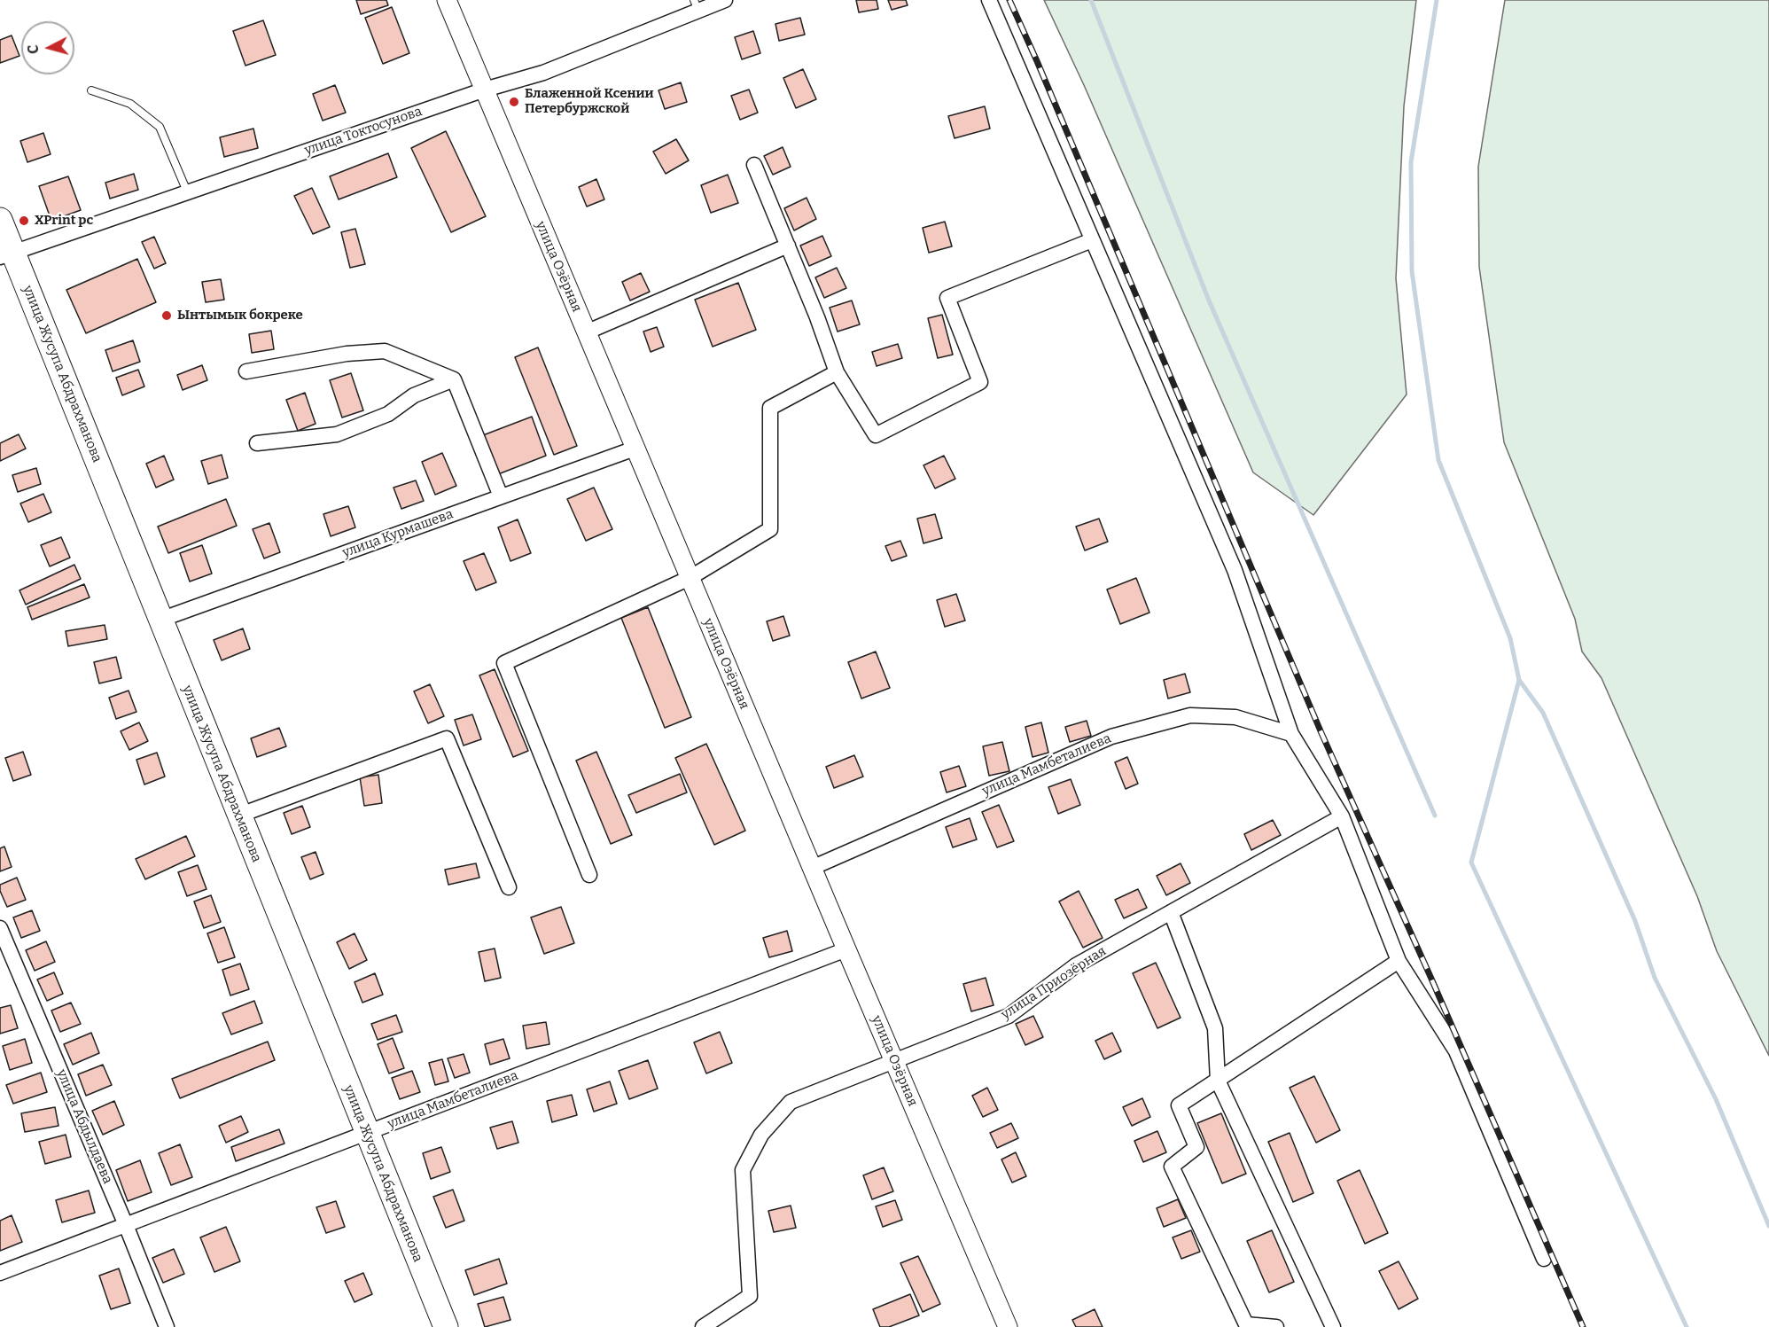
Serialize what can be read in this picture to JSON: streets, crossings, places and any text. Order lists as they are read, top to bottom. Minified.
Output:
{"streets":{"highway":["улица Жусупа Абдрахманова"],"street":["улица Токтосунова","улица Озёрная","улица Курмашева","улица Мамбеталиева","улица Приозёрная","улица Абдылдаева"]},"crossings":[["улица Токтосунова","улица Озёрная"],["улица Токтосунова","улица Жусупа Абдрахманова"],["улица Озёрная","улица Курмашева"],["улица Озёрная","улица Мамбеталиева"],["улица Озёрная","улица Приозёрная"],["улица Жусупа Абдрахманова","улица Курмашева"],["улица Жусупа Абдрахманова","улица Мамбеталиева"],["улица Мамбеталиева","улица Абдылдаева"]],"places":["Блаженной Ксении Петербуржской","XPrint pc","Ынтымык бокреке"],"north":"left"}
